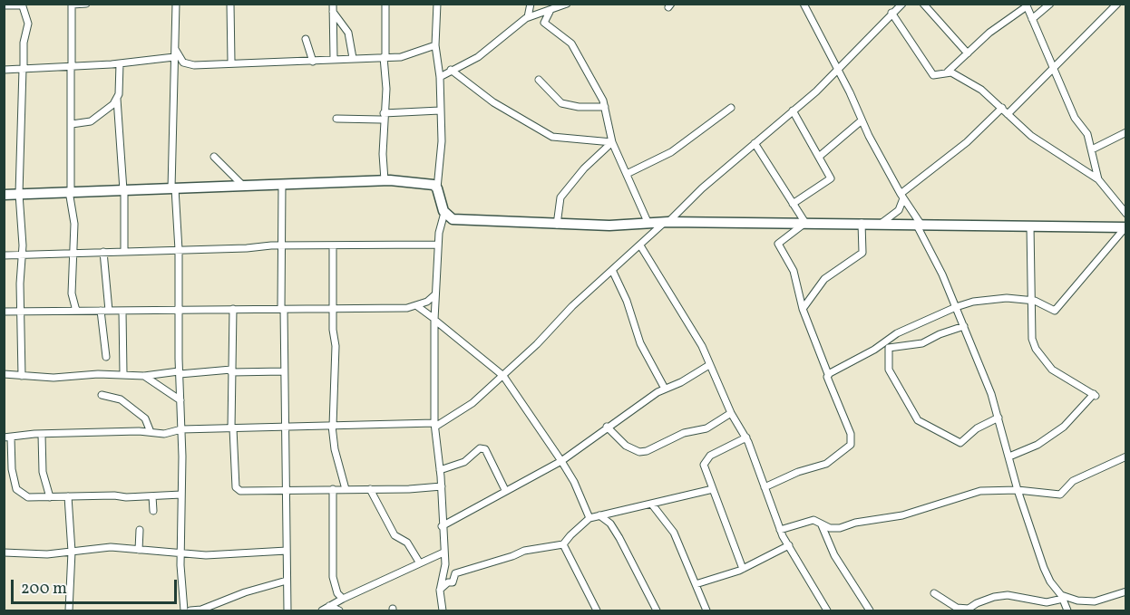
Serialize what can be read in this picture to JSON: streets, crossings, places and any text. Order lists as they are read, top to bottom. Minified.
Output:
{"scale_bar":"200 m"}
